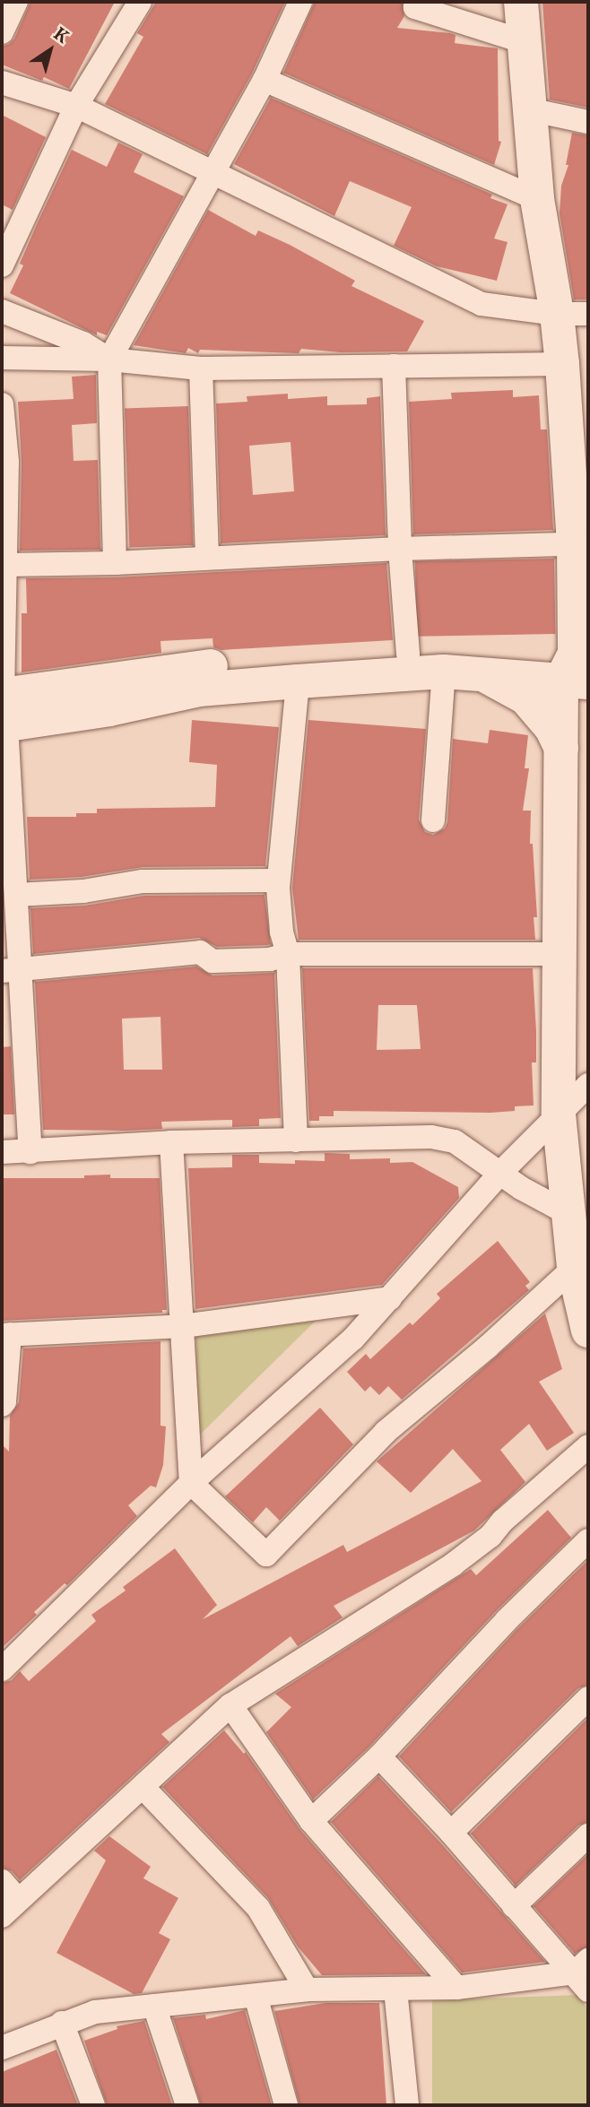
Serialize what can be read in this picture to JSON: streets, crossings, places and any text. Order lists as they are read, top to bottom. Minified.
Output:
{"north":"top right"}
